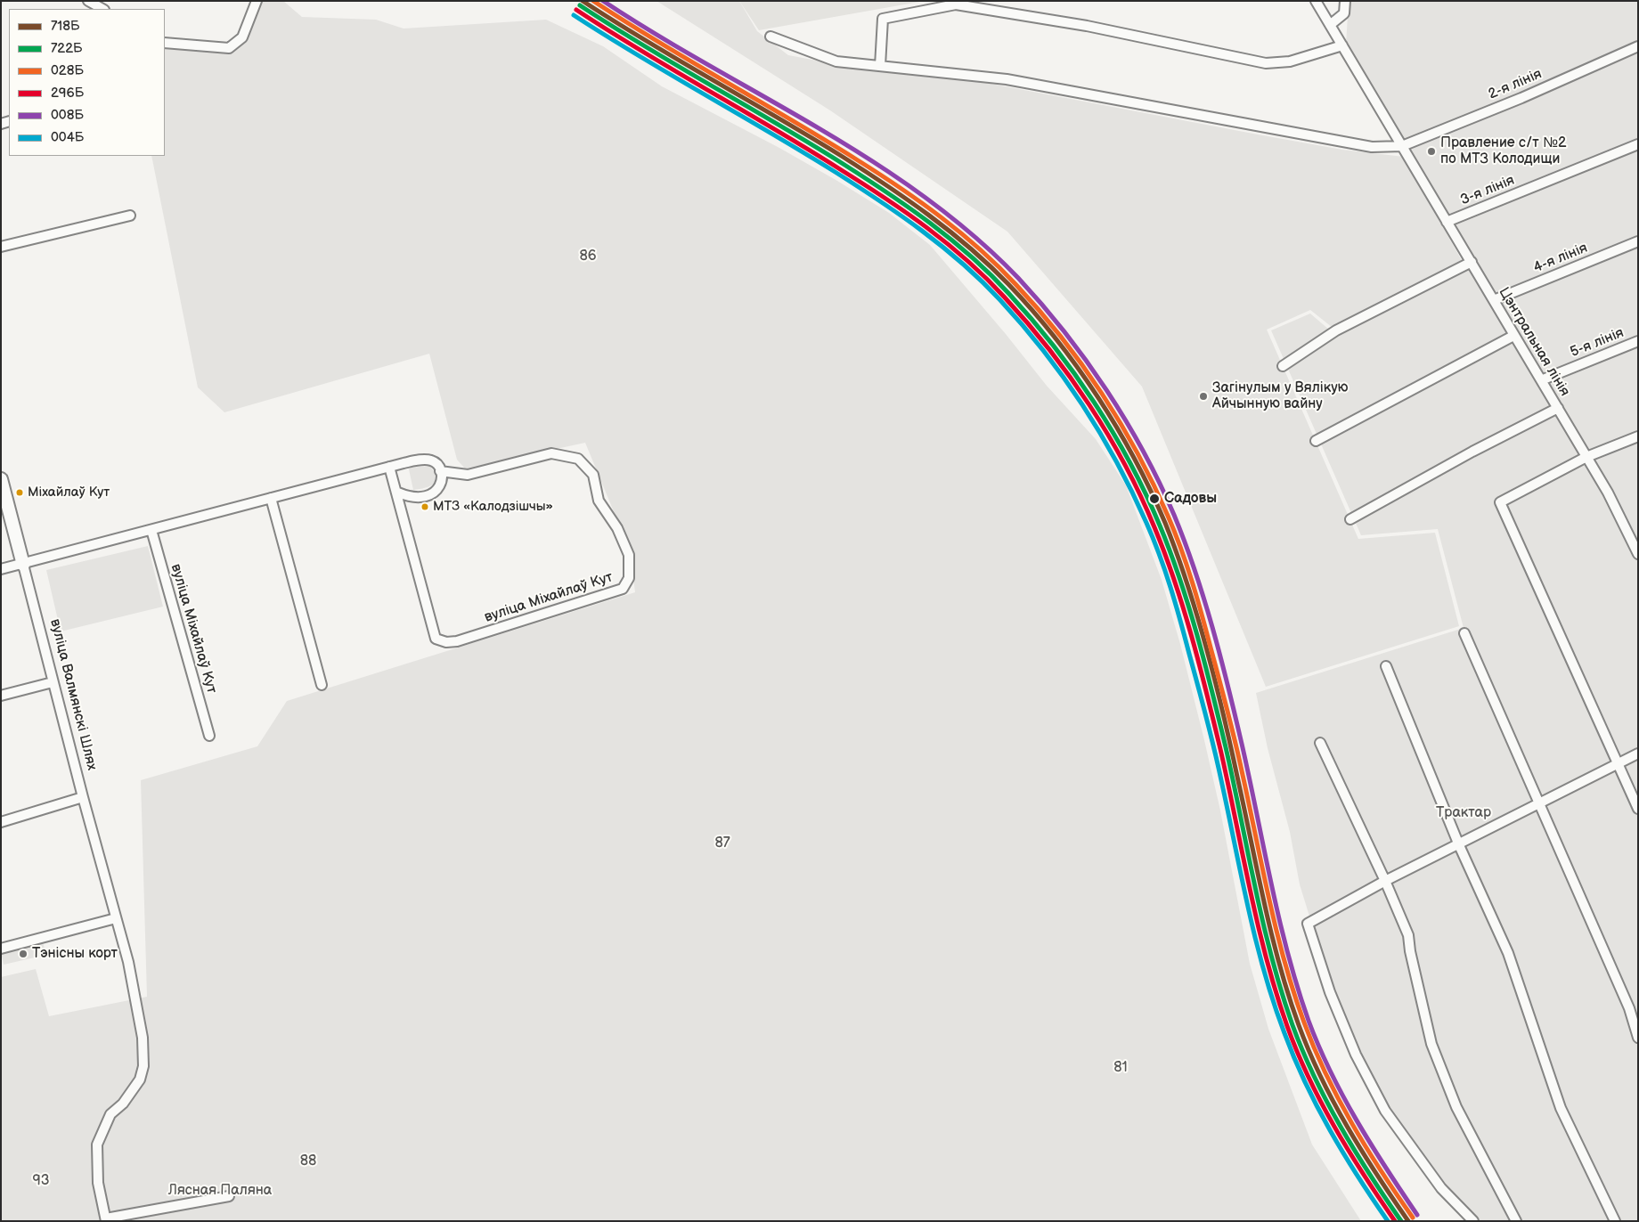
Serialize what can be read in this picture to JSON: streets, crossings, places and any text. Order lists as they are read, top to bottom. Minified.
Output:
{"streets":{"street":["2-я лінія","3-я лінія","4-я лінія","Цэнтральная лінія","5-я лінія","вуліца Міхайлаў Кут","вуліца Валмянскі Шлях"]},"crossings":[["2-я лінія","Цэнтральная лінія"],["3-я лінія","Цэнтральная лінія"],["4-я лінія","Цэнтральная лінія"],["Цэнтральная лінія","5-я лінія"],["вуліца Міхайлаў Кут","вуліца Валмянскі Шлях"]],"parks":["86","Трактар","87","81","88","93","Лясная Паляна"],"places":["Правление с/т №2 по МТЗ Колодищи","Загінулым у Вялікую Айчынную вайну","Міхайлаў Кут","Садовы","МТЗ «Калодзішчы»","Тэнісны корт"],"lines":["transit line 718Б","transit line 028Б","transit line 008Б","transit line 722Б","transit line 296Б","transit line 004Б"],"legend":["718Б","722Б","028Б","296Б","008Б","004Б"]}
